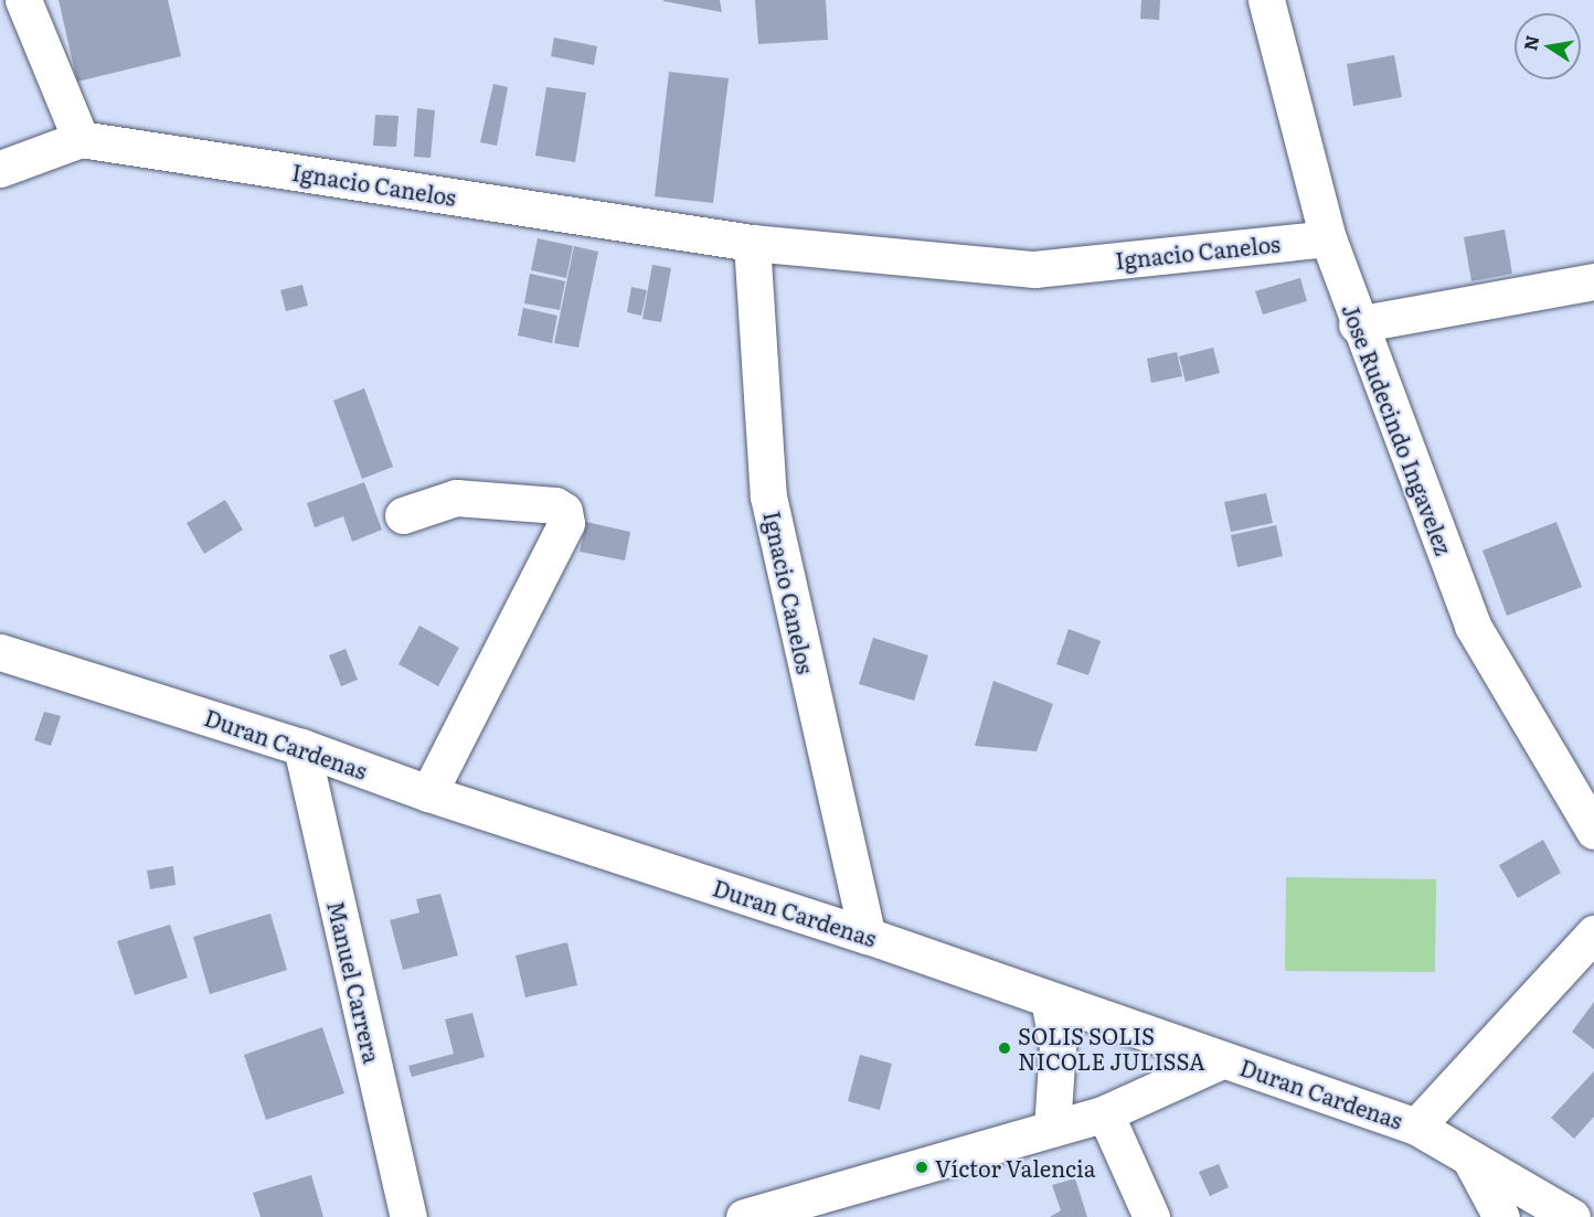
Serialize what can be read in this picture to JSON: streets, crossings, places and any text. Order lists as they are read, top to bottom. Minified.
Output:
{"streets":{"street":["Ignacio Canelos","Jose Rudecindo Ingavelez","Duran Cardenas","Manuel Carrera"]},"crossings":[["Ignacio Canelos","Jose Rudecindo Ingavelez"],["Ignacio Canelos","Duran Cardenas"],["Duran Cardenas","Manuel Carrera"]],"places":["SOLIS SOLIS NICOLE JULISSA","Víctor Valencia"],"north":"left"}
